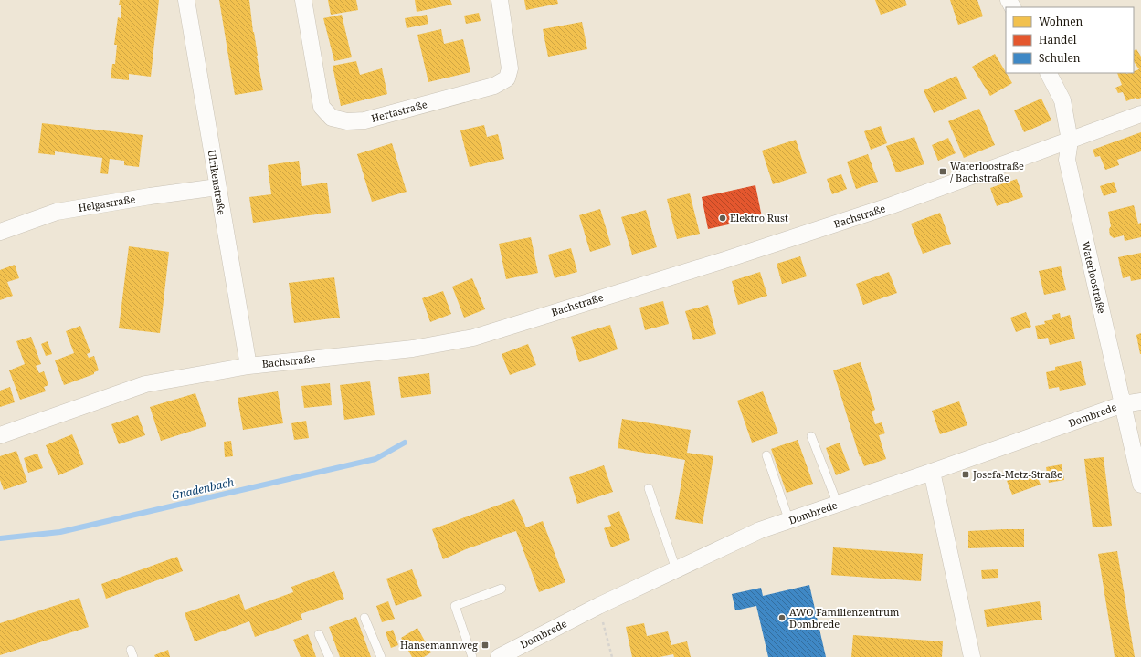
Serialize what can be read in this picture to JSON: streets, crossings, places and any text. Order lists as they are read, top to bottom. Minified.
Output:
{"streets":{"street":["Hertastraße","Ulrikenstraße","Helgastraße","Bachstraße","Waterloostraße","Dombrede"]},"crossings":[["Ulrikenstraße","Helgastraße"],["Ulrikenstraße","Bachstraße"],["Bachstraße","Waterloostraße"],["Waterloostraße","Dombrede"]],"water":["Gnadenbach"],"places":{"transit":["Waterloostraße / Bachstraße","Josefa-Metz-Straße","Hansemannweg"],"other":["Elektro Rust","AWO Familienzentrum Dombrede"]},"legend":["Wohnen","Handel","Schulen"]}
